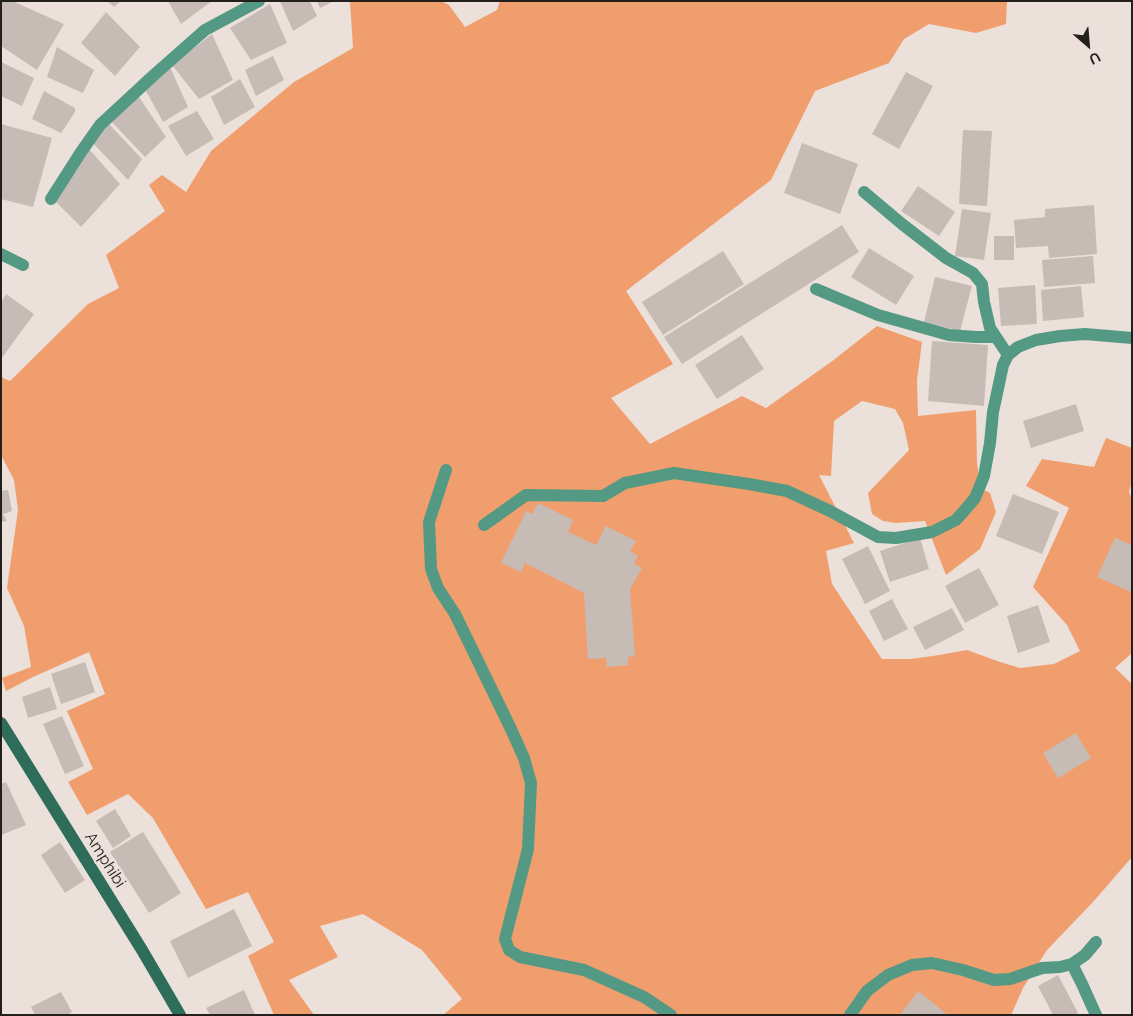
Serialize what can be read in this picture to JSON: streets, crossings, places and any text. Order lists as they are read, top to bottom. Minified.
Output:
{"streets":{"main road":["Amphibi"]},"north":"bottom right"}
